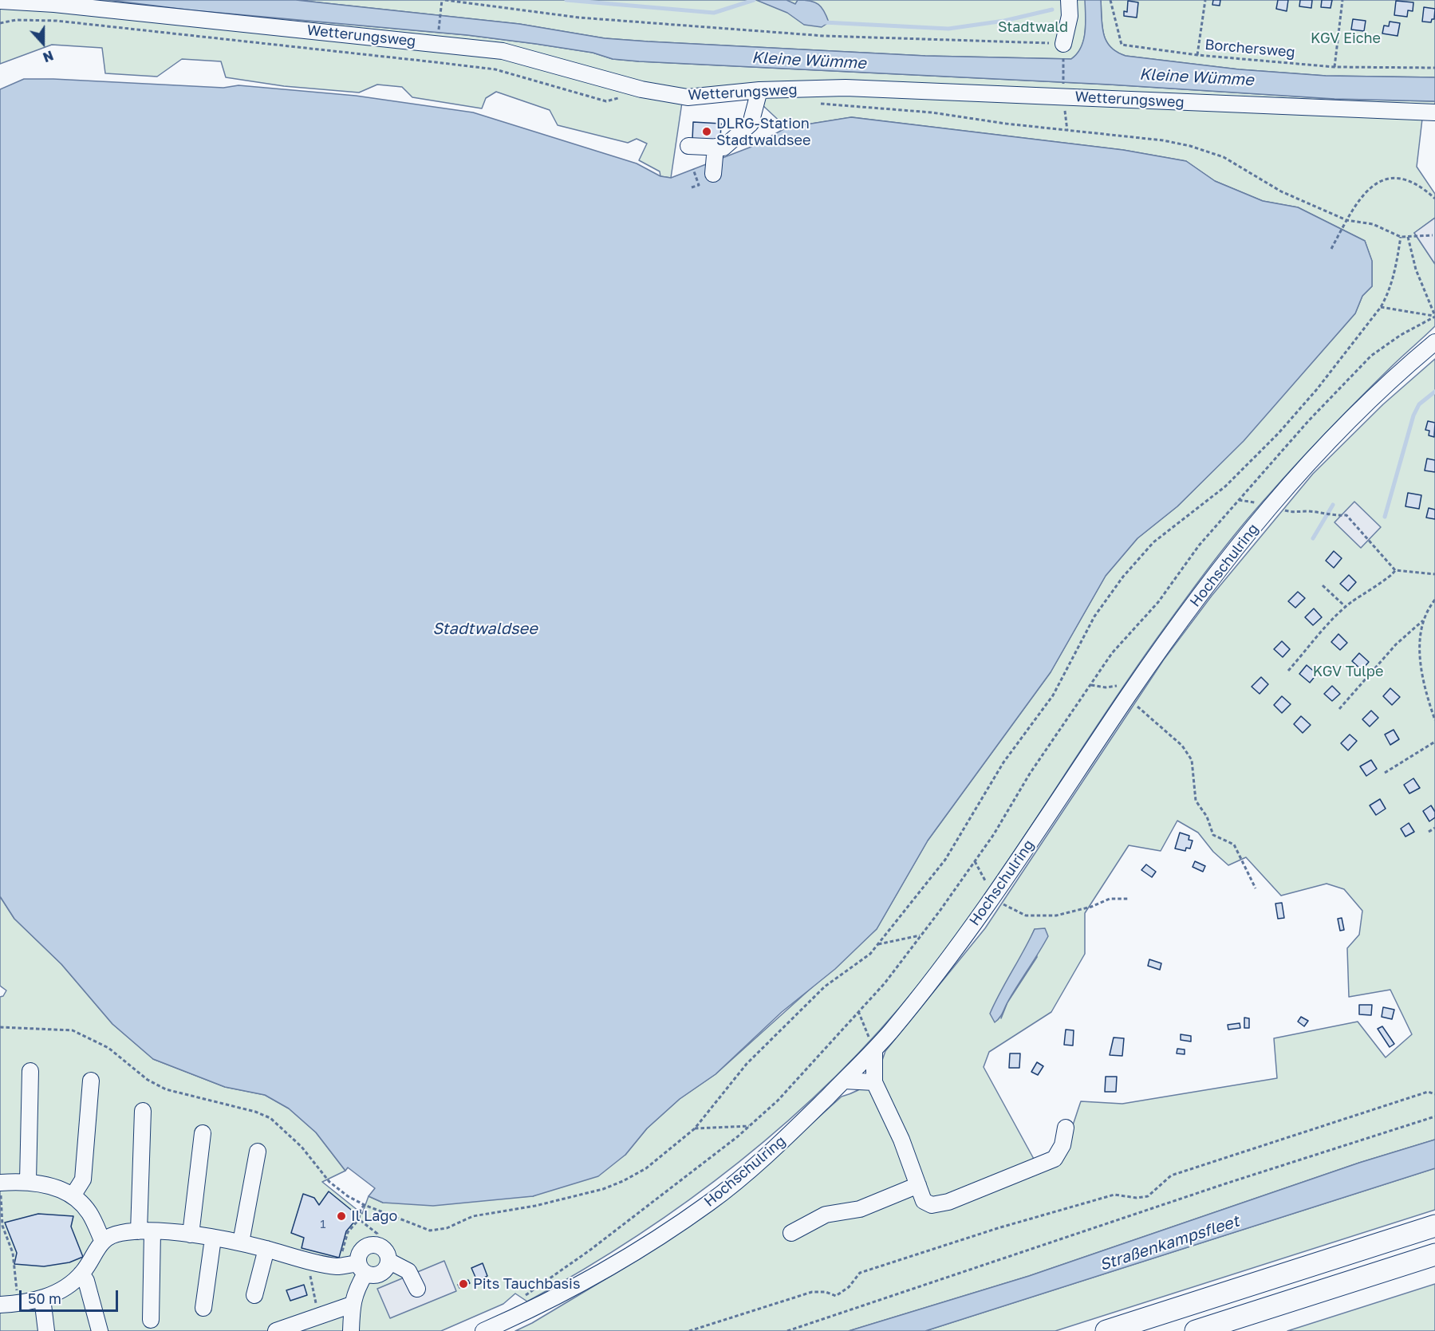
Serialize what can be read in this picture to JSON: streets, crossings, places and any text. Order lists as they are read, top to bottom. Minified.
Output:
{"streets":{"street":["Wetterungsweg","Hochschulring"],"path":["Borchersweg"]},"water":["Kleine Wümme","Stadtwaldsee","Straßenkampsfleet"],"parks":["Stadtwald","KGV Eiche","KGV Tulpe"],"places":["DLRG-Station Stadtwaldsee","Il Lago","Pits Tauchbasis"],"house_numbers":["1"],"scale_bar":"50 m","north":"bottom"}
